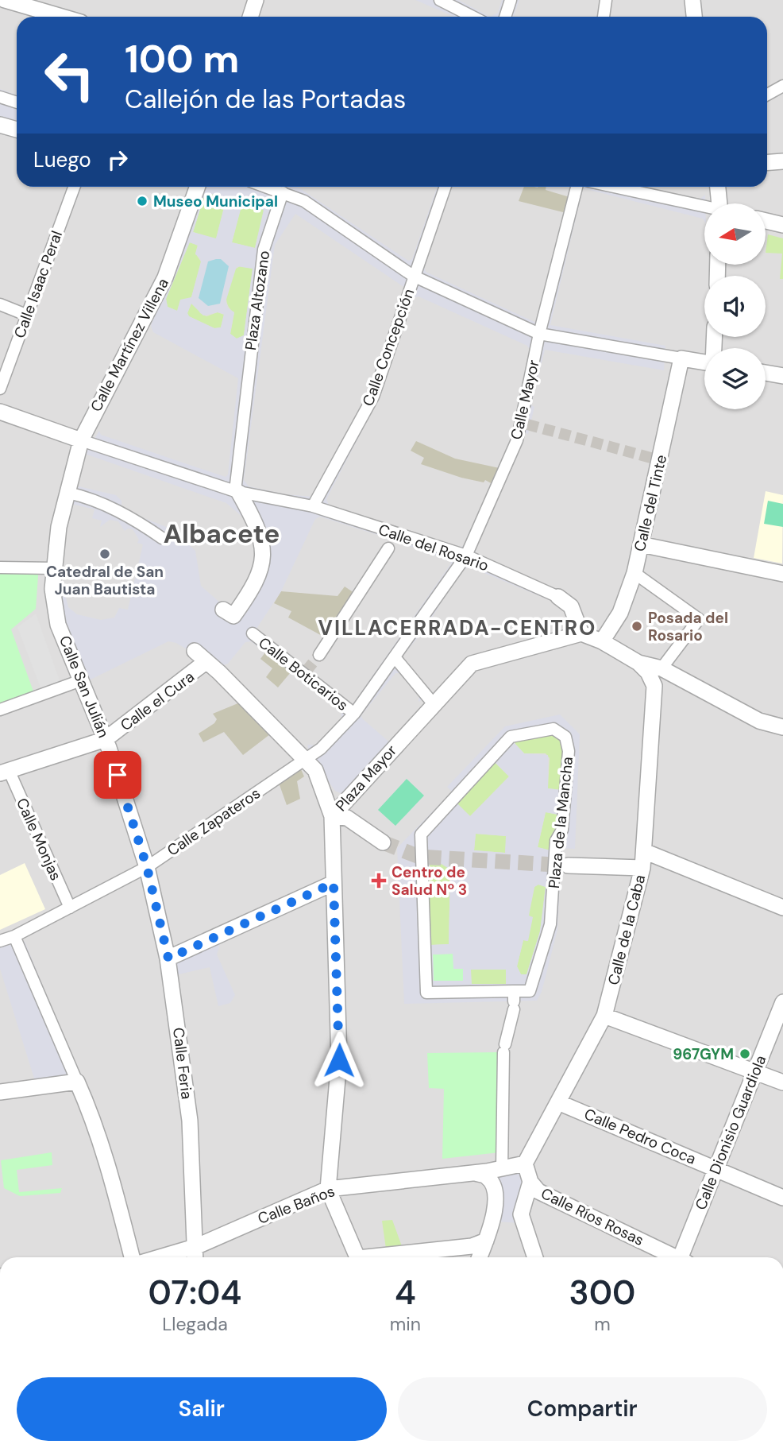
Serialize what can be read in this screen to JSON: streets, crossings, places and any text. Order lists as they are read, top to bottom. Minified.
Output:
{"streets":{"street":["Calle Isaac Peral","Plaza Altozano","Calle Martínez Villena","Calle Concepción","Calle Mayor","Calle del Tinte","Calle del Rosario","Calle Boticarios","Calle San Julián","Calle el Cura","Plaza Mayor","Calle Zapateros","Plaza de la Mancha","Calle Monjas","Calle de la Caba","Calle Feria","Calle Dionisio Guardiola","Calle Pedro Coca","Calle Baños","Calle Ríos Rosas"]},"crossings":[["Plaza Altozano","Calle del Rosario"],["Calle Martínez Villena","Calle del Rosario"],["Calle Martínez Villena","Calle San Julián"],["Calle Concepción","Calle del Rosario"],["Calle Mayor","Calle del Rosario"],["Calle Mayor","Calle Boticarios"],["Calle Mayor","Calle Zapateros"],["Calle del Rosario","Plaza Mayor"],["Calle San Julián","Calle el Cura"],["Calle San Julián","Calle Zapateros"],["Calle San Julián","Calle Feria"],["Calle el Cura","Calle Monjas"],["Calle Zapateros","Calle Monjas"],["Calle Zapateros","Calle Feria"],["Calle de la Caba","Calle Pedro Coca"],["Calle de la Caba","Calle Baños"],["Calle Feria","Calle Baños"],["Calle Dionisio Guardiola","Calle Pedro Coca"]],"districts":["Albacete","VILLACERRADA-CENTRO"],"places":{"other":["Museo Municipal","Catedral de San Juan Bautista","Posada del Rosario","967GYM"],"health":["Centro de Salud Nº 3"]},"north":"left","page":{"turn":["100 m","Callejón de las Portadas"],"then":"Luego","eta":["07:04","Llegada","4","min","300","m"],"buttons":["Salir","Compartir"]}}
